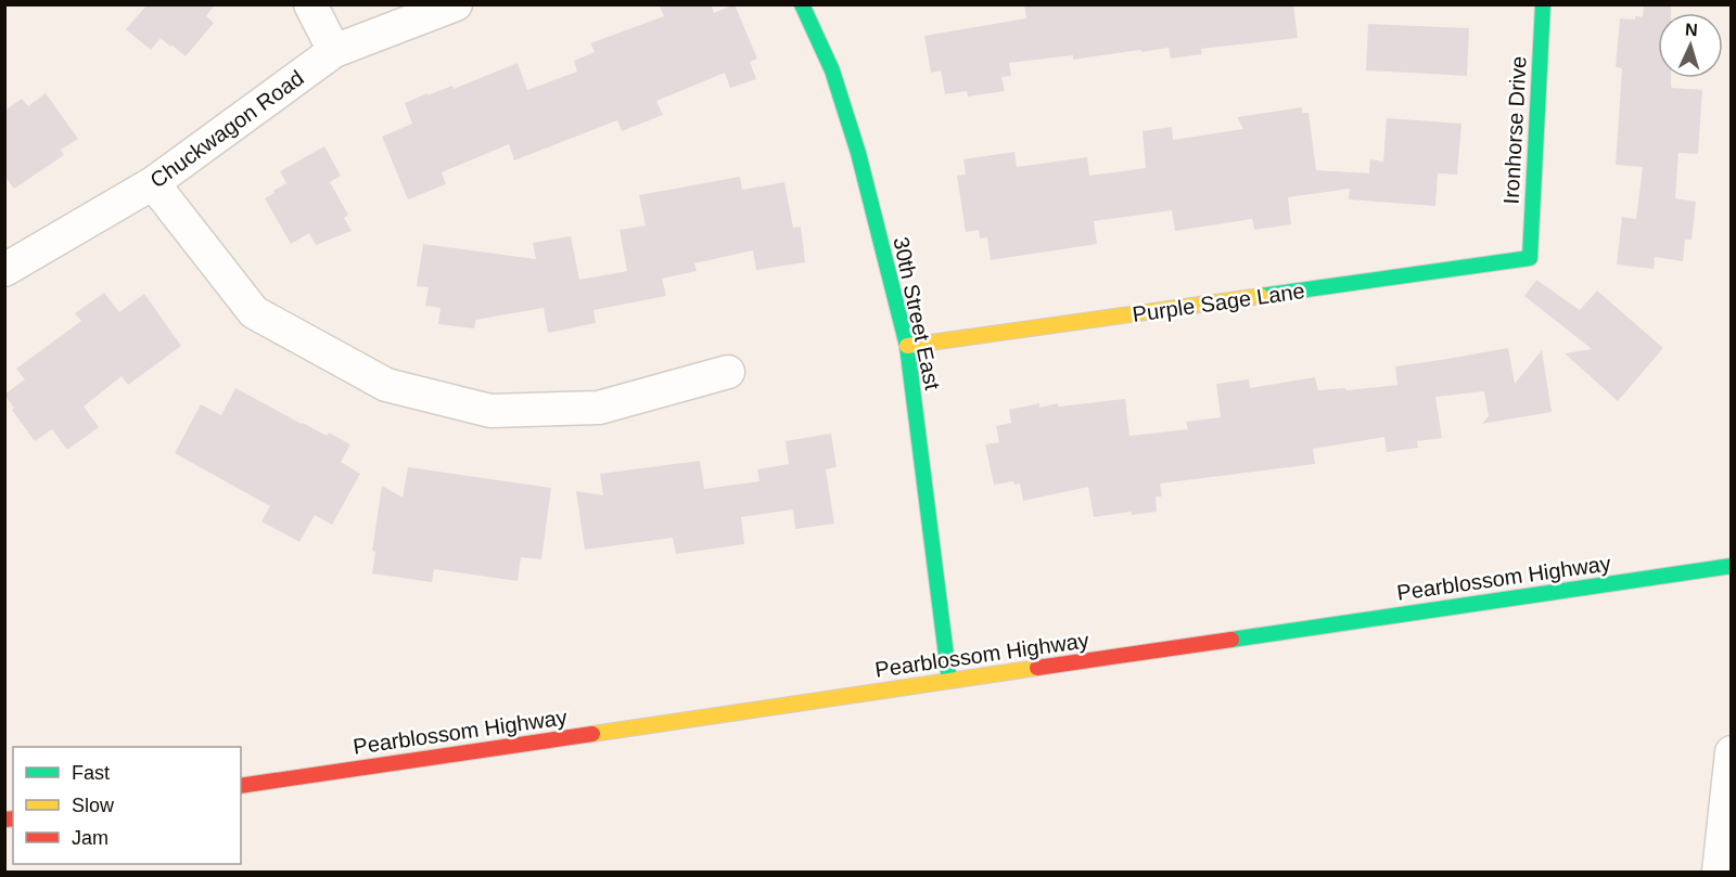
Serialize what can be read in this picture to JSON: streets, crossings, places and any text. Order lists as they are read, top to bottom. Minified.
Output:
{"streets":{"street":["Chuckwagon Road","Ironhorse Drive","Purple Sage Lane","30th Street East","Pearblossom Highway"]},"crossings":[["Ironhorse Drive","Purple Sage Lane"],["Purple Sage Lane","30th Street East"],["30th Street East","Pearblossom Highway"]],"legend":["Fast","Slow","Jam"],"north":"top"}
